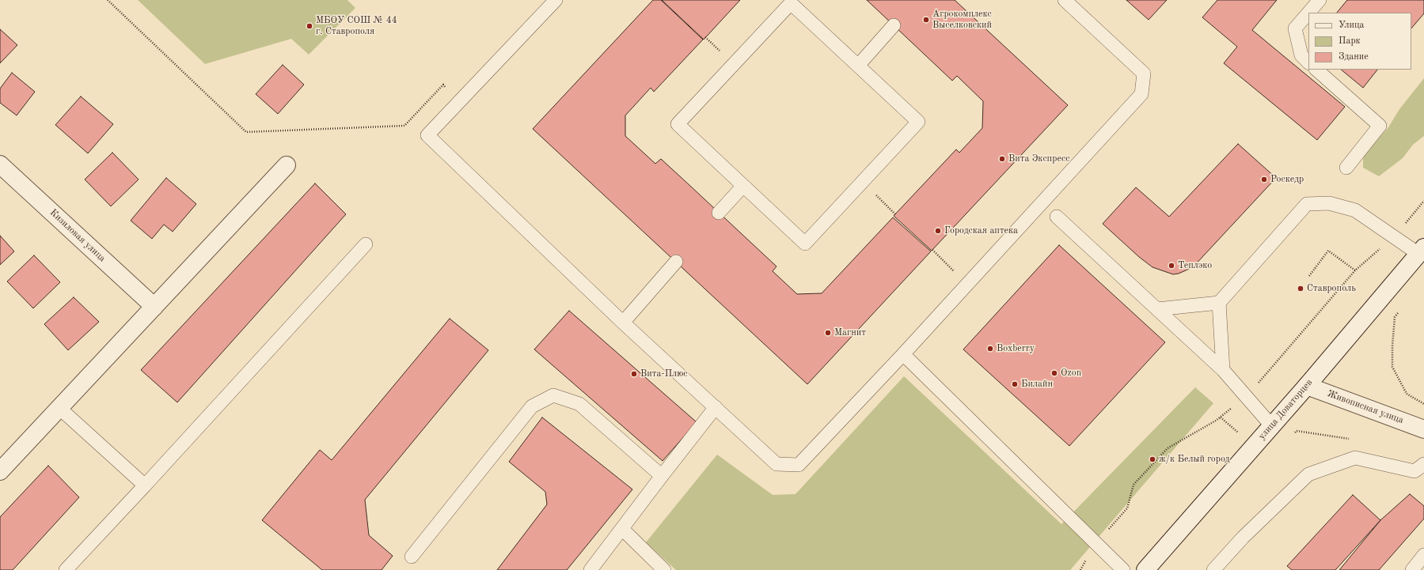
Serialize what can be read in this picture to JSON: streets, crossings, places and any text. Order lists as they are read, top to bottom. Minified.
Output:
{"streets":{"street":["Кизиловая улица","Живописная улица","улица Доваторцев"]},"crossings":[["Живописная улица","улица Доваторцев"]],"places":["Агрокомплекс Выселковский","МБОУ СОШ № 44 г. Ставрополя","Вита Экспресс","Роскедр","Городская аптека","Теплэко","Ставрополь","Магнит","Boxberry","Ozon","Вита-Плюс","Билайн","ж/к Белый город"],"legend":["Улица","Парк","Здание"]}
